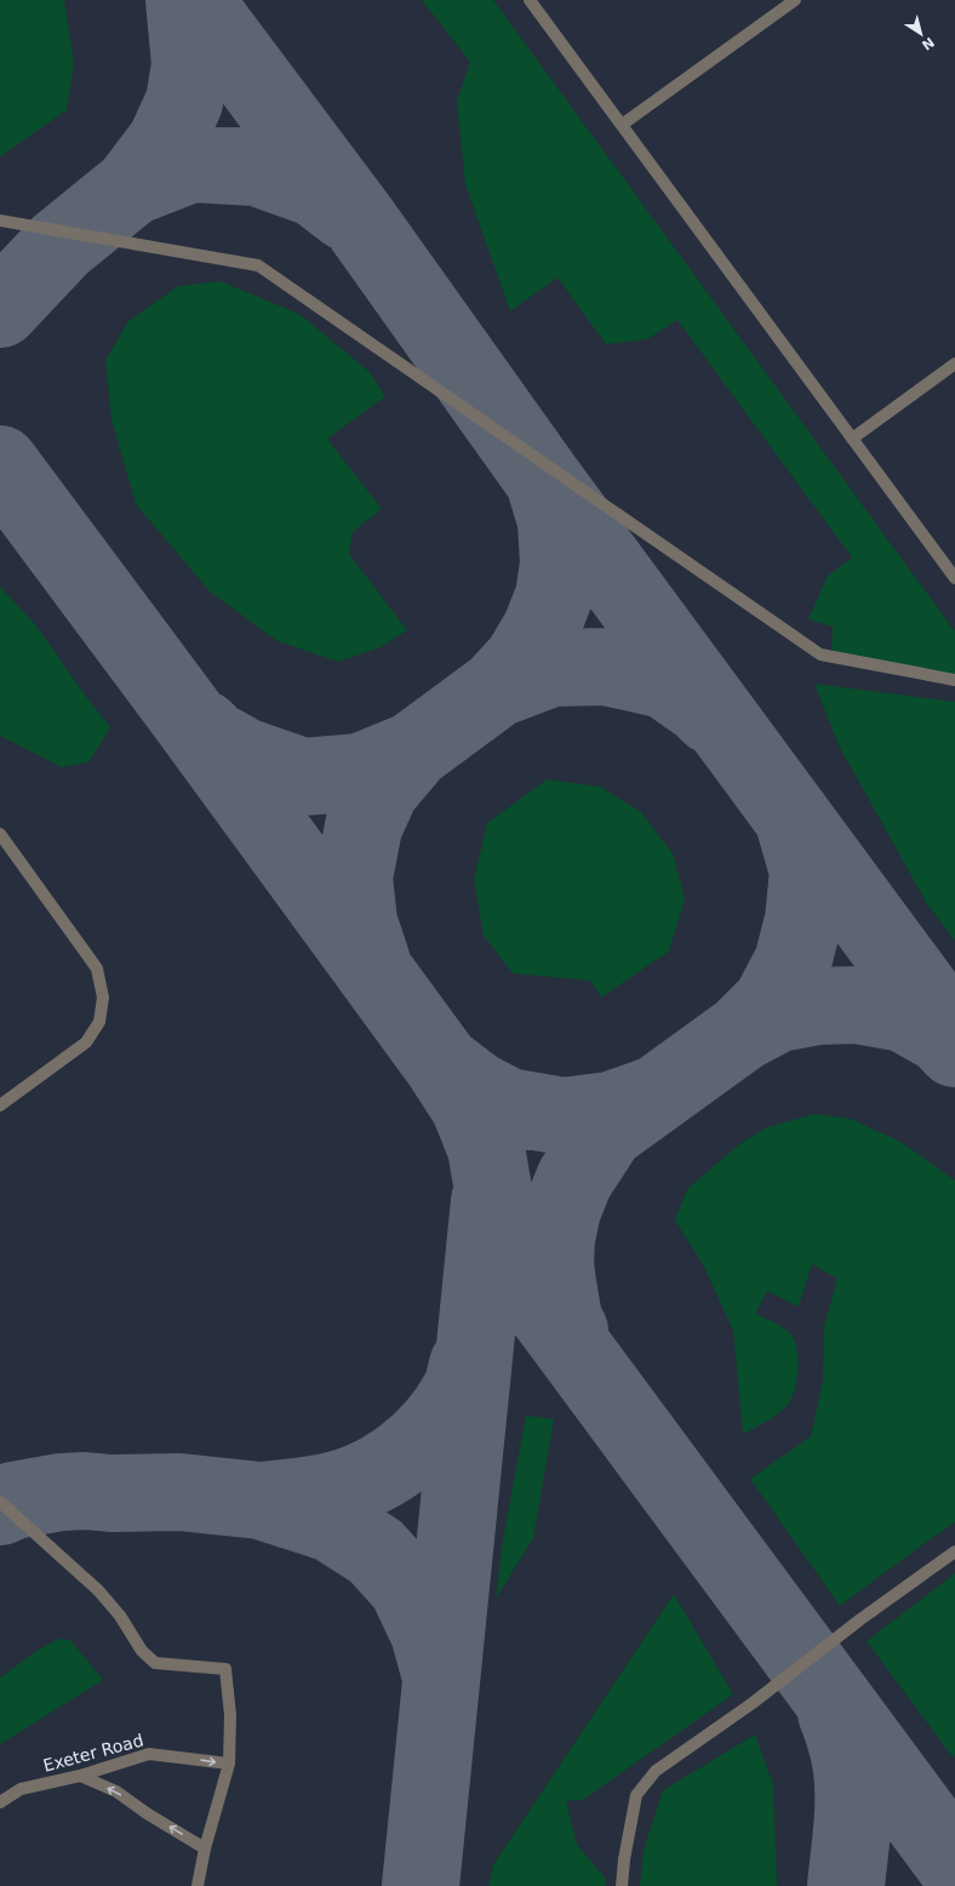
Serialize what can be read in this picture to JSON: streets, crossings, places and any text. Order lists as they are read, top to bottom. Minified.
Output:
{"streets":{"lane":["Exeter Road"]},"one_way":["Exeter Road"],"north":"bottom right"}
